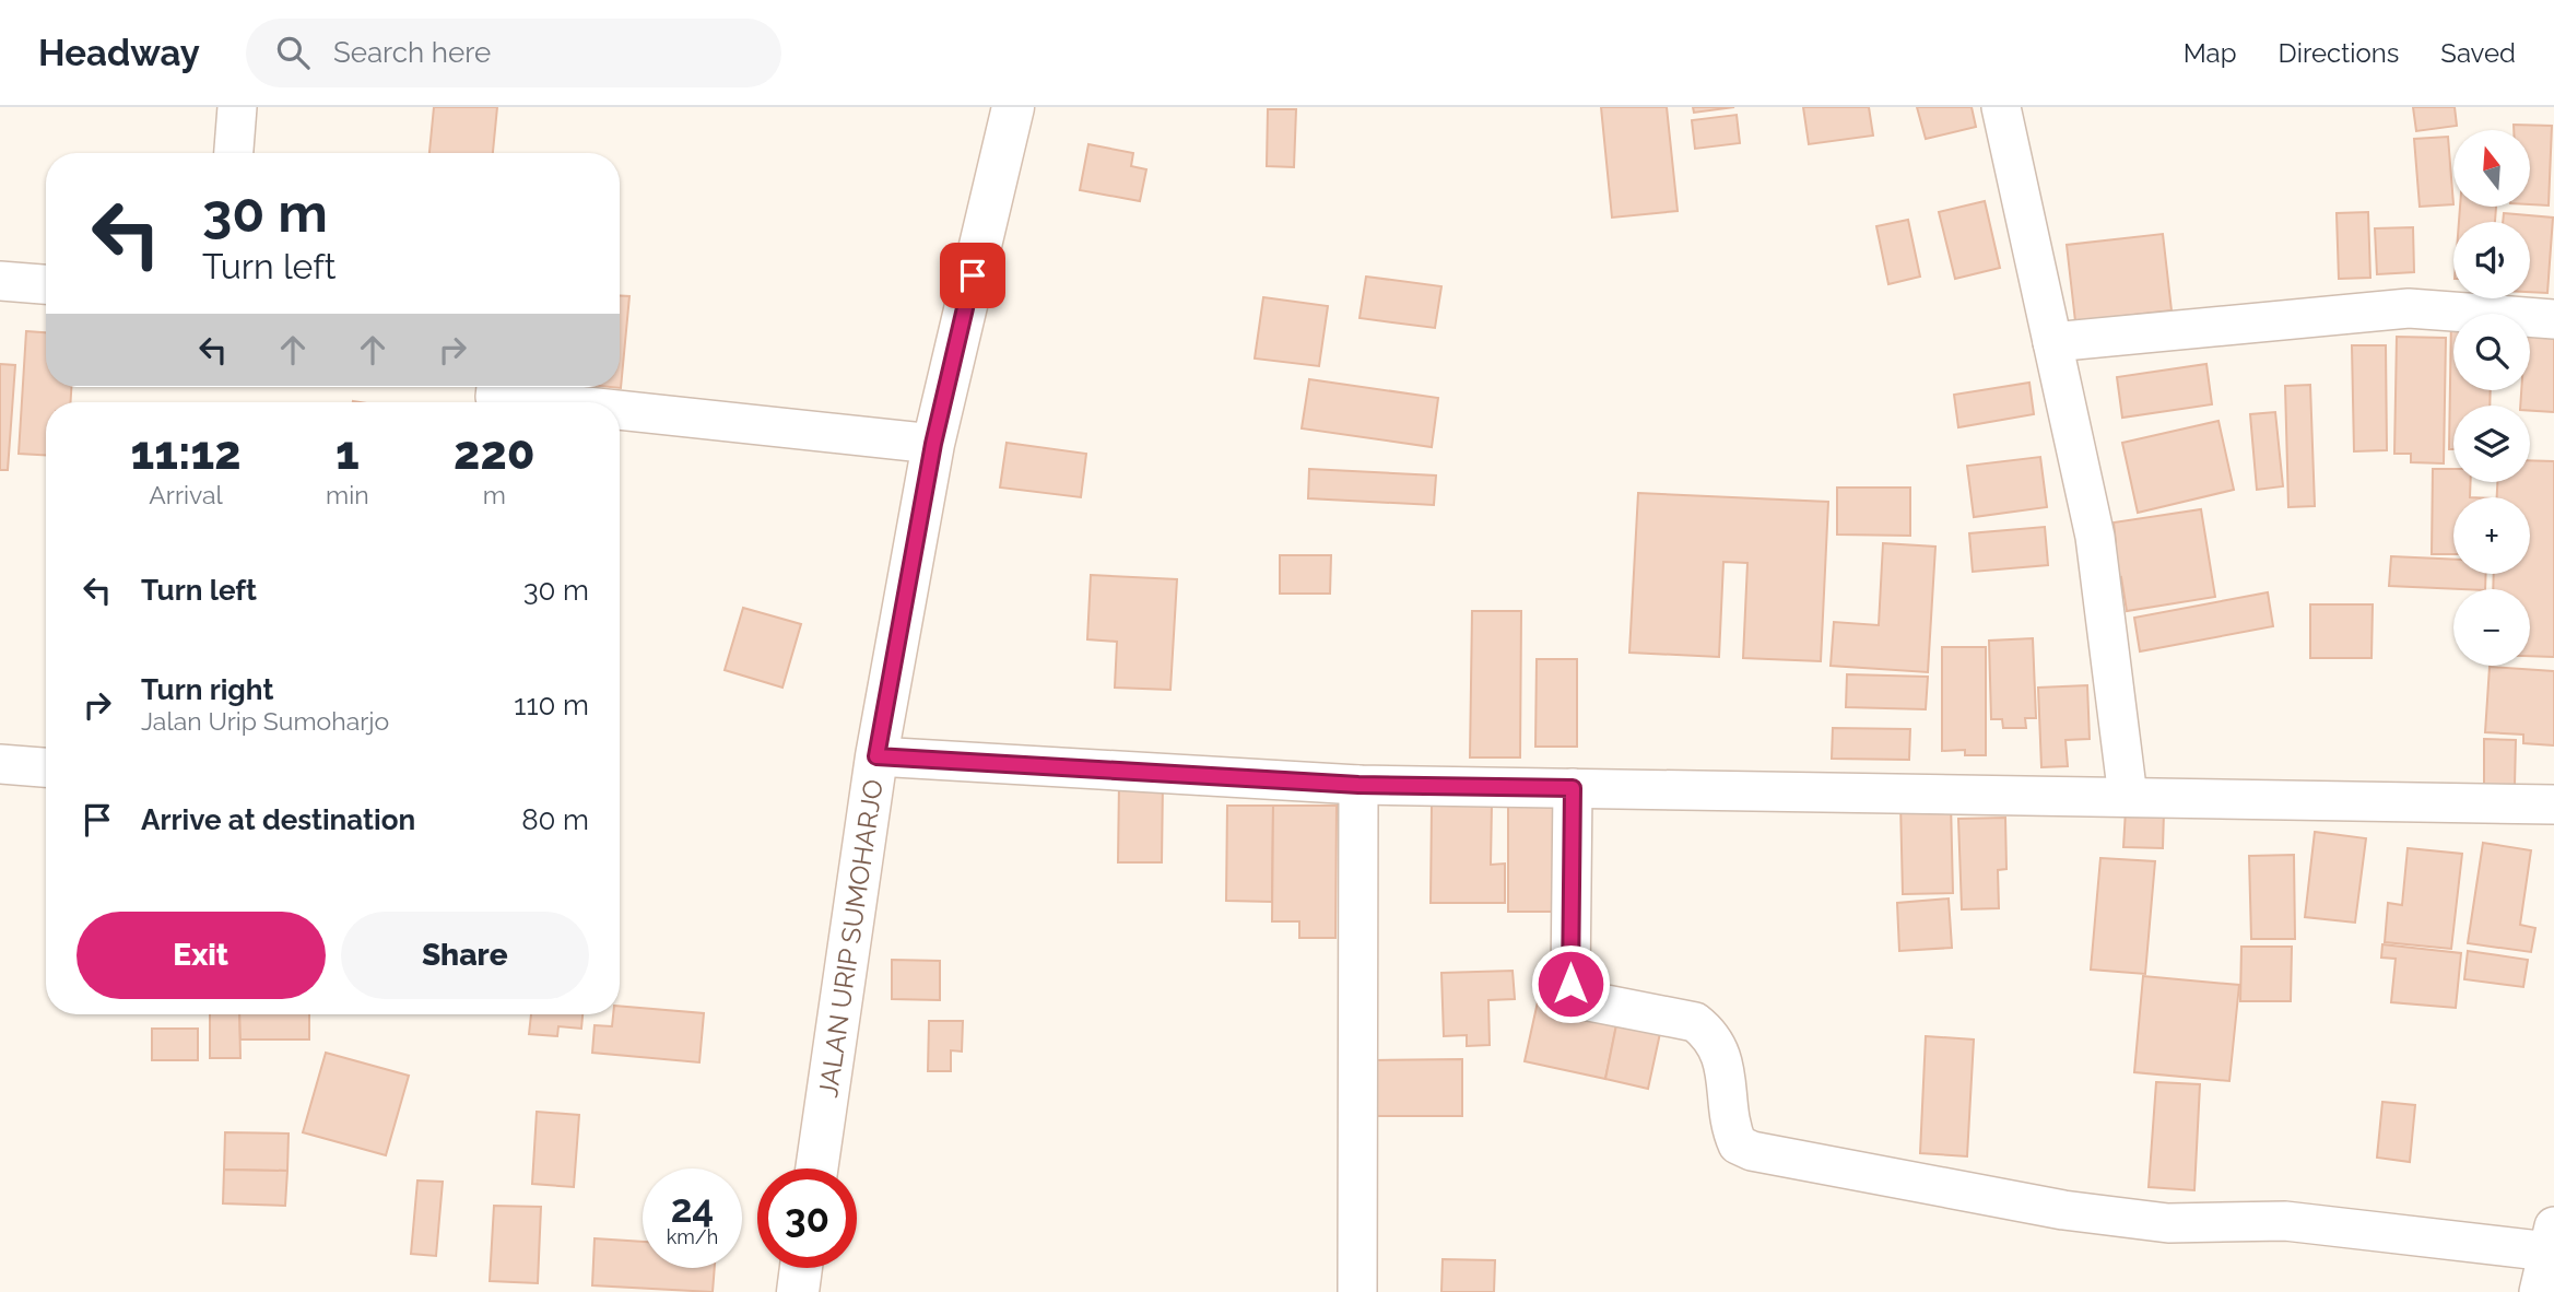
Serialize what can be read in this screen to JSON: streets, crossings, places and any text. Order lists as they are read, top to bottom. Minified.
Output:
{"streets":{"main road":["JALAN URIP SUMOHARJO"]},"north":"top","page":{"header":"Headway","search":"Search here","nav":["Map","Directions","Saved"],"map_buttons":["+","−"],"turn":["30 m","Turn left"],"eta":["11:12","Arrival","1","min","220","m"],"list":[{"name":"Turn left","value":"30 m"},{"name":"Turn right","note":"Jalan Urip Sumoharjo","value":"110 m"},{"name":"Arrive at destination","value":"80 m"}],"buttons":["Exit","Share"],"speed":"24 km/h","limit":"30"}}
